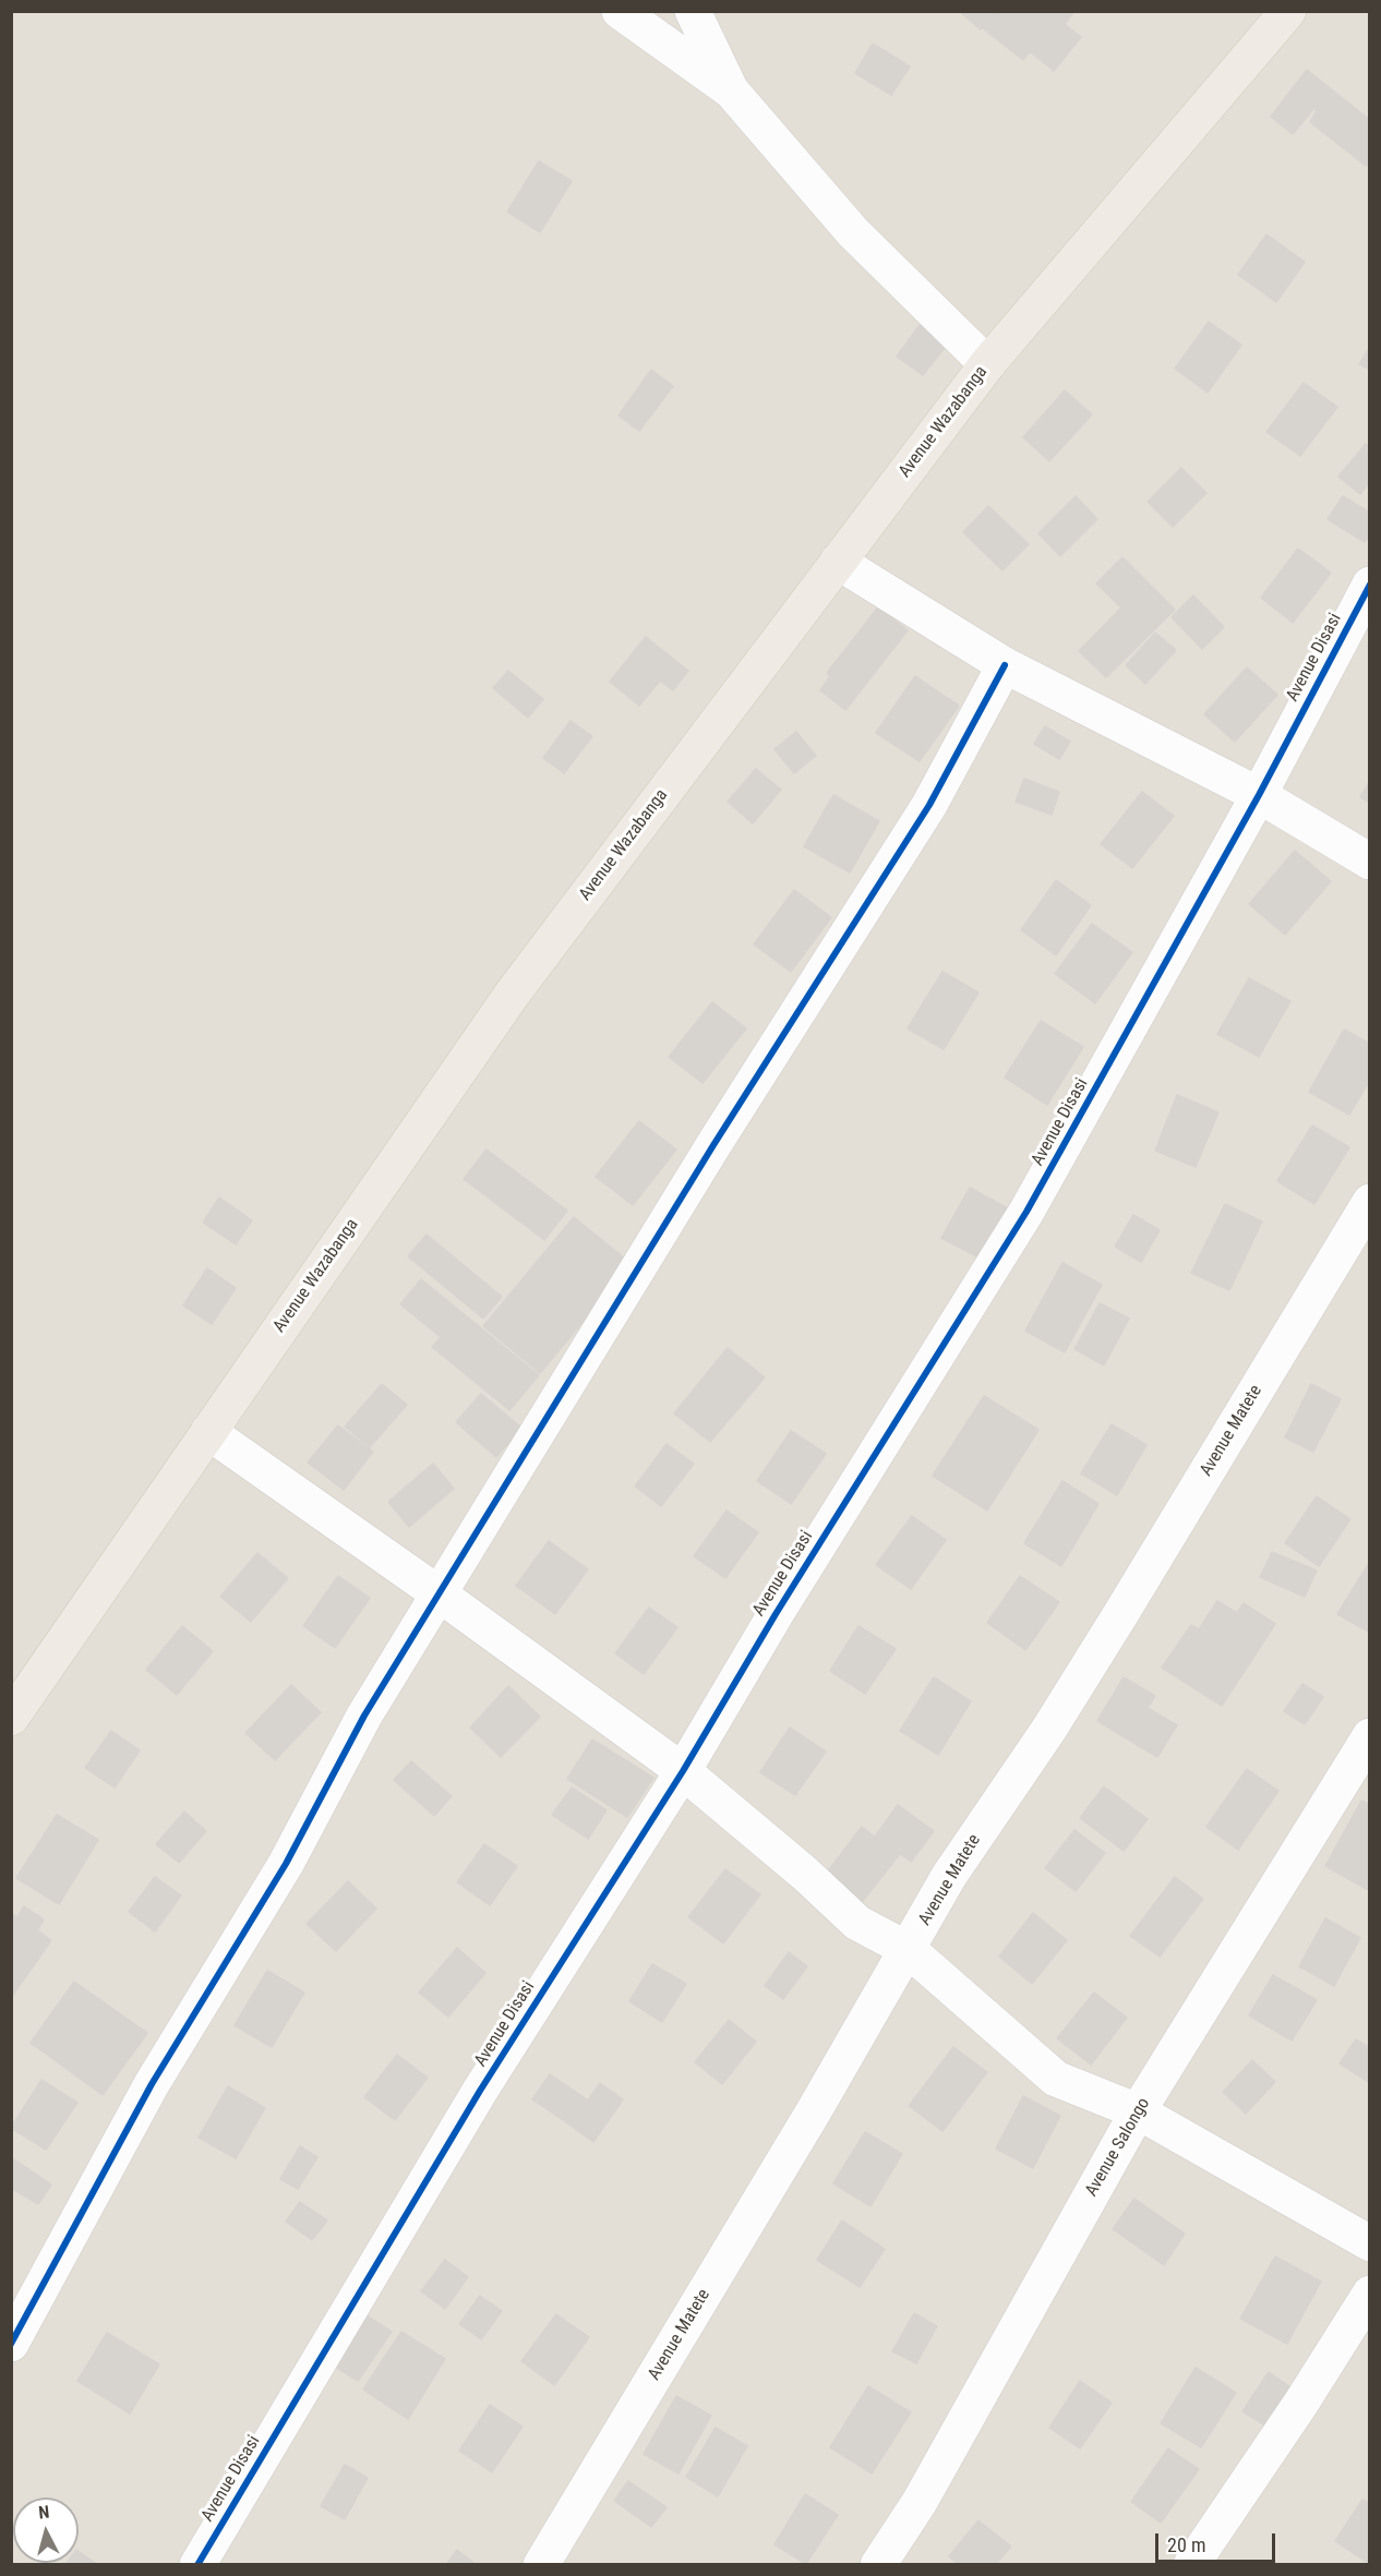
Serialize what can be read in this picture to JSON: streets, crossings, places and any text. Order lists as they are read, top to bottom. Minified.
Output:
{"streets":{"main road":["Avenue Wazabanga"],"street":["Avenue Disasi","Avenue Matete","Avenue Salongo"]},"scale_bar":"20 m","north":"top"}
